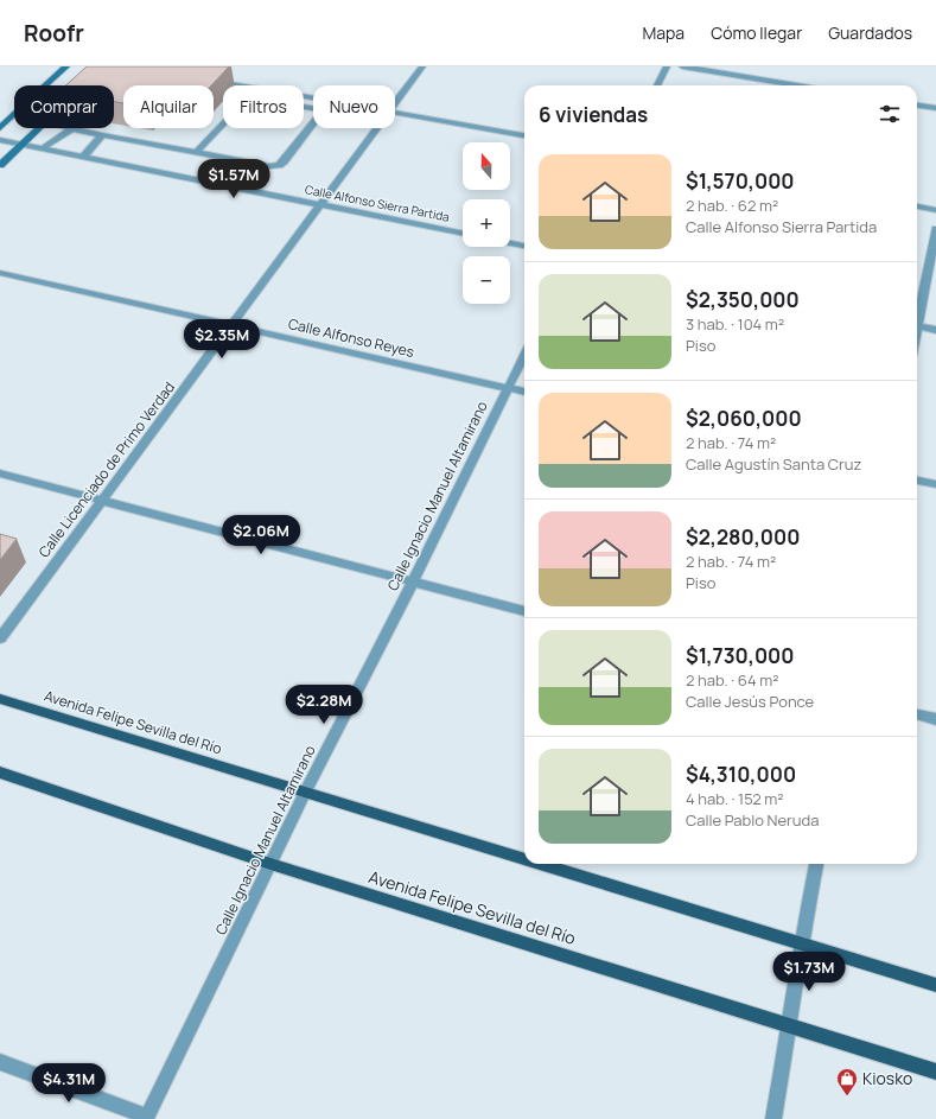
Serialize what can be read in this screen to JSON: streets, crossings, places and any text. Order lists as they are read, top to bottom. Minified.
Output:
{"streets":{"main road":["Avenida Felipe Sevilla del Río"],"street":["Calle Alfonso Sierra Partida","Calle Alfonso Reyes","Calle Licenciado de Primo Verdad","Calle Ignacio Manuel Altamirano"]},"crossings":[["Calle Alfonso Sierra Partida","Calle Licenciado de Primo Verdad"],["Calle Alfonso Reyes","Calle Licenciado de Primo Verdad"],["Calle Alfonso Reyes","Calle Ignacio Manuel Altamirano"],["Calle Ignacio Manuel Altamirano","Avenida Felipe Sevilla del Río"]],"places":{"shop":["Kiosko"]},"north":"top","page":{"header":"Roofr","nav":["Mapa","Cómo llegar","Guardados"],"chip":["Comprar","Alquilar","Filtros","Nuevo"],"heading":"6 viviendas","map_buttons":["+","−"],"list":[{"name":"$1,570,000","note":"2 hab. · 62 m² · Calle Alfonso Sierra Partida"},{"name":"$2,350,000","note":"3 hab. · 104 m² · Piso"},{"name":"$2,060,000","note":"2 hab. · 74 m² · Calle Agustín Santa Cruz"},{"name":"$2,280,000","note":"2 hab. · 74 m² · Piso"},{"name":"$1,730,000","note":"2 hab. · 64 m² · Calle Jesús Ponce"},{"name":"$4,310,000","note":"4 hab. · 152 m² · Calle Pablo Neruda"}],"price":["$1.57M","$2.35M","$2.06M","$2.28M","$1.73M","$4.31M"]}}
